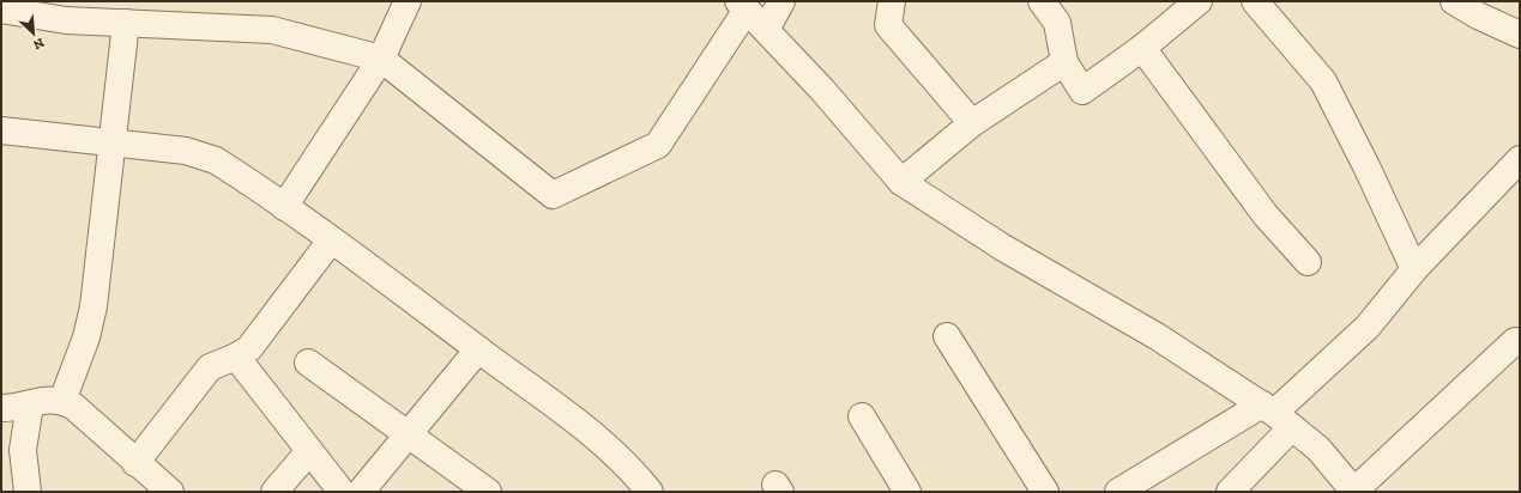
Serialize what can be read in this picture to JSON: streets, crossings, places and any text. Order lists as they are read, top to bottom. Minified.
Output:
{"north":"bottom right"}
